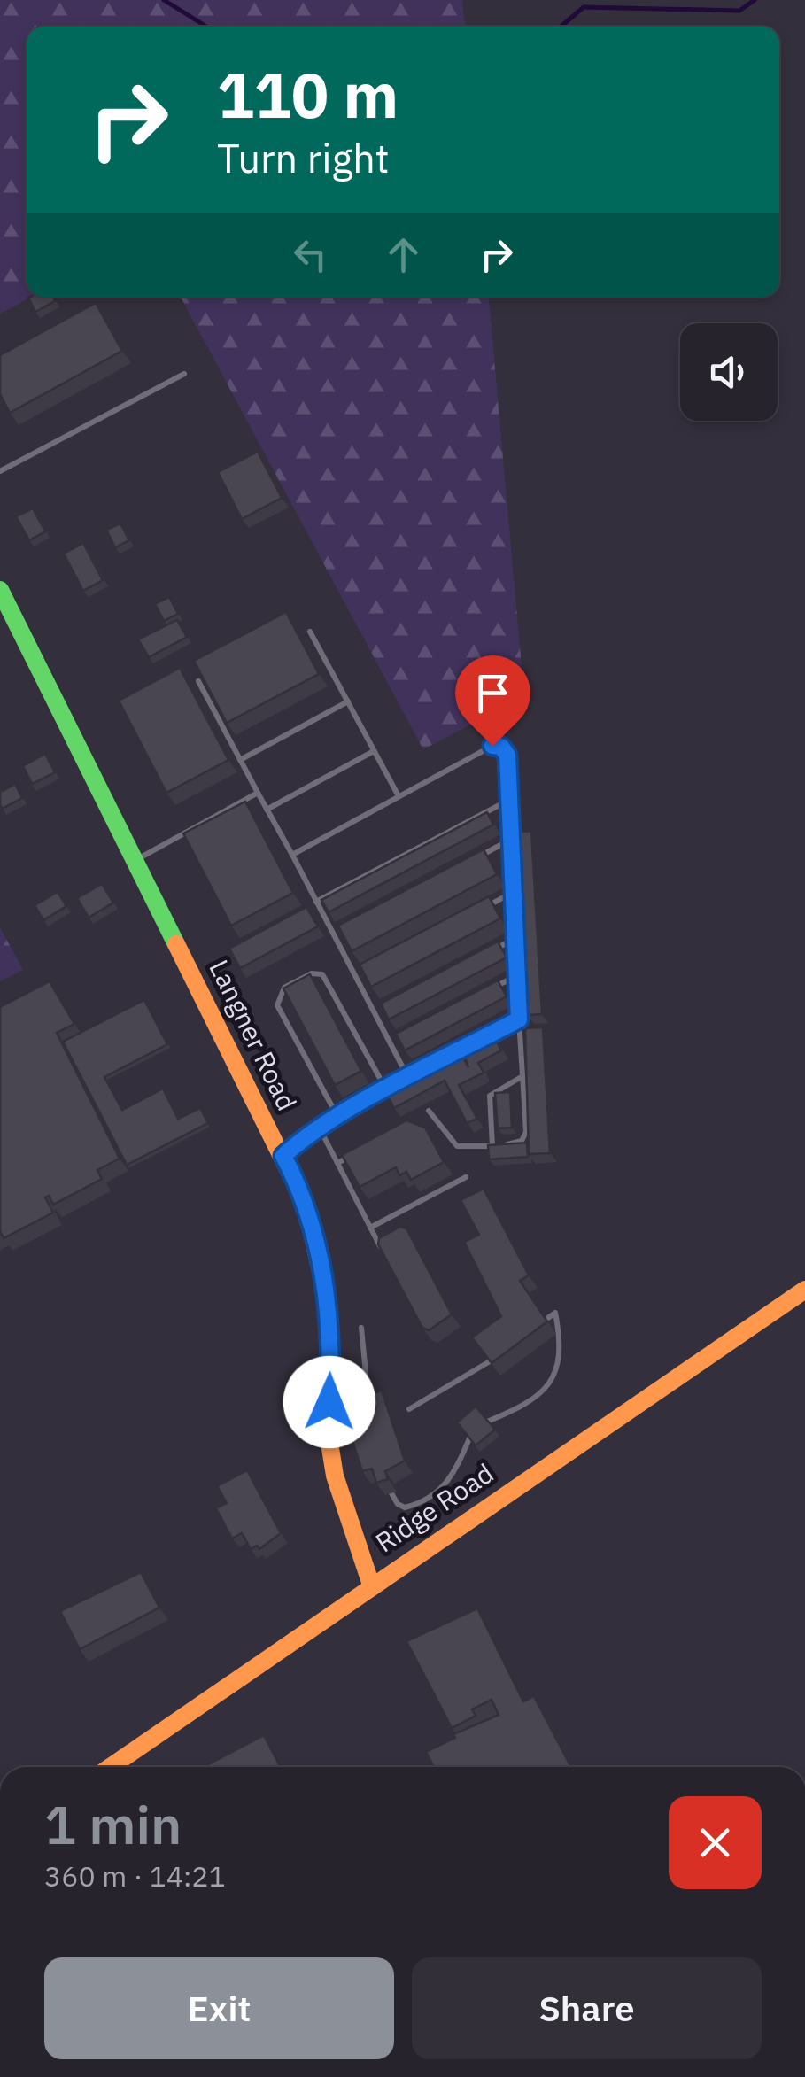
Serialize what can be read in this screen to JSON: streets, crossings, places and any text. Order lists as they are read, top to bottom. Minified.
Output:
{"streets":{"street":["Langner Road","Ridge Road"]},"crossings":[["Langner Road","Ridge Road"]],"page":{"turn":["110 m","Turn right"],"heading":["1 min","360 m · 14:21"],"buttons":["Exit","Share"]}}
